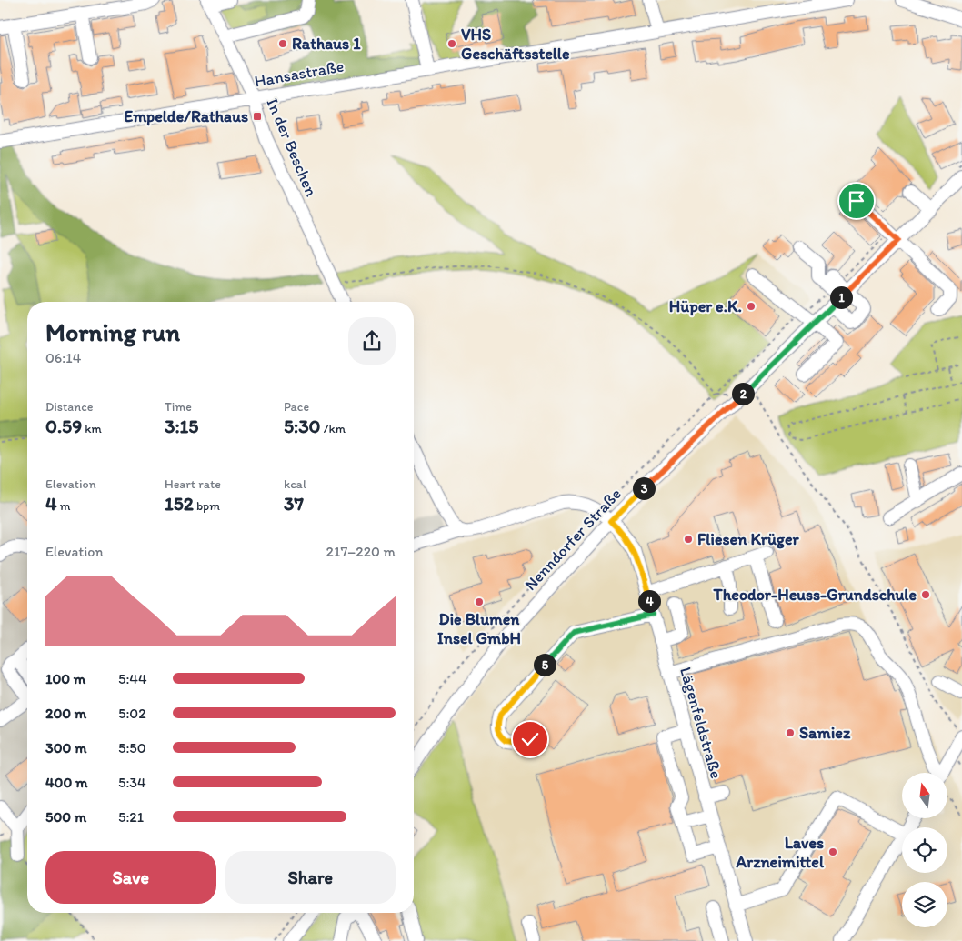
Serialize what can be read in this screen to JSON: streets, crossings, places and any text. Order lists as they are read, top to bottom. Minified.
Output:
{"streets":{"street":["Hansastraße","In der Beschen","Nenndorfer Straße","Lägenfeldstraße"]},"crossings":[["Hansastraße","In der Beschen"],["Nenndorfer Straße","Lägenfeldstraße"]],"places":{"other":["Rathaus 1","VHS Geschäftsstelle","Hüper e.K.","Fliesen Krüger","Theodor-Heuss-Grundschule","Die Blumen Insel GmbH","Samiez","Laves Arzneimittel"],"transit":["Empelde/Rathaus"]},"north":"top","page":{"pins":["1","2","3","4","5"],"heading":["Morning run","06:14"],"stats":[["Distance","0.59 km"],["Time","3:15"],["Pace","5:30 /km"],["Elevation","4 m"],["Heart rate","152 bpm"],["kcal","37"]],"chart":["Elevation","217–220 m"],"list":[{"name":"100 m","note":"5:44"},{"name":"200 m","note":"5:02"},{"name":"300 m","note":"5:50"},{"name":"400 m","note":"5:34"},{"name":"500 m","note":"5:21"}],"buttons":["Save","Share"]}}
